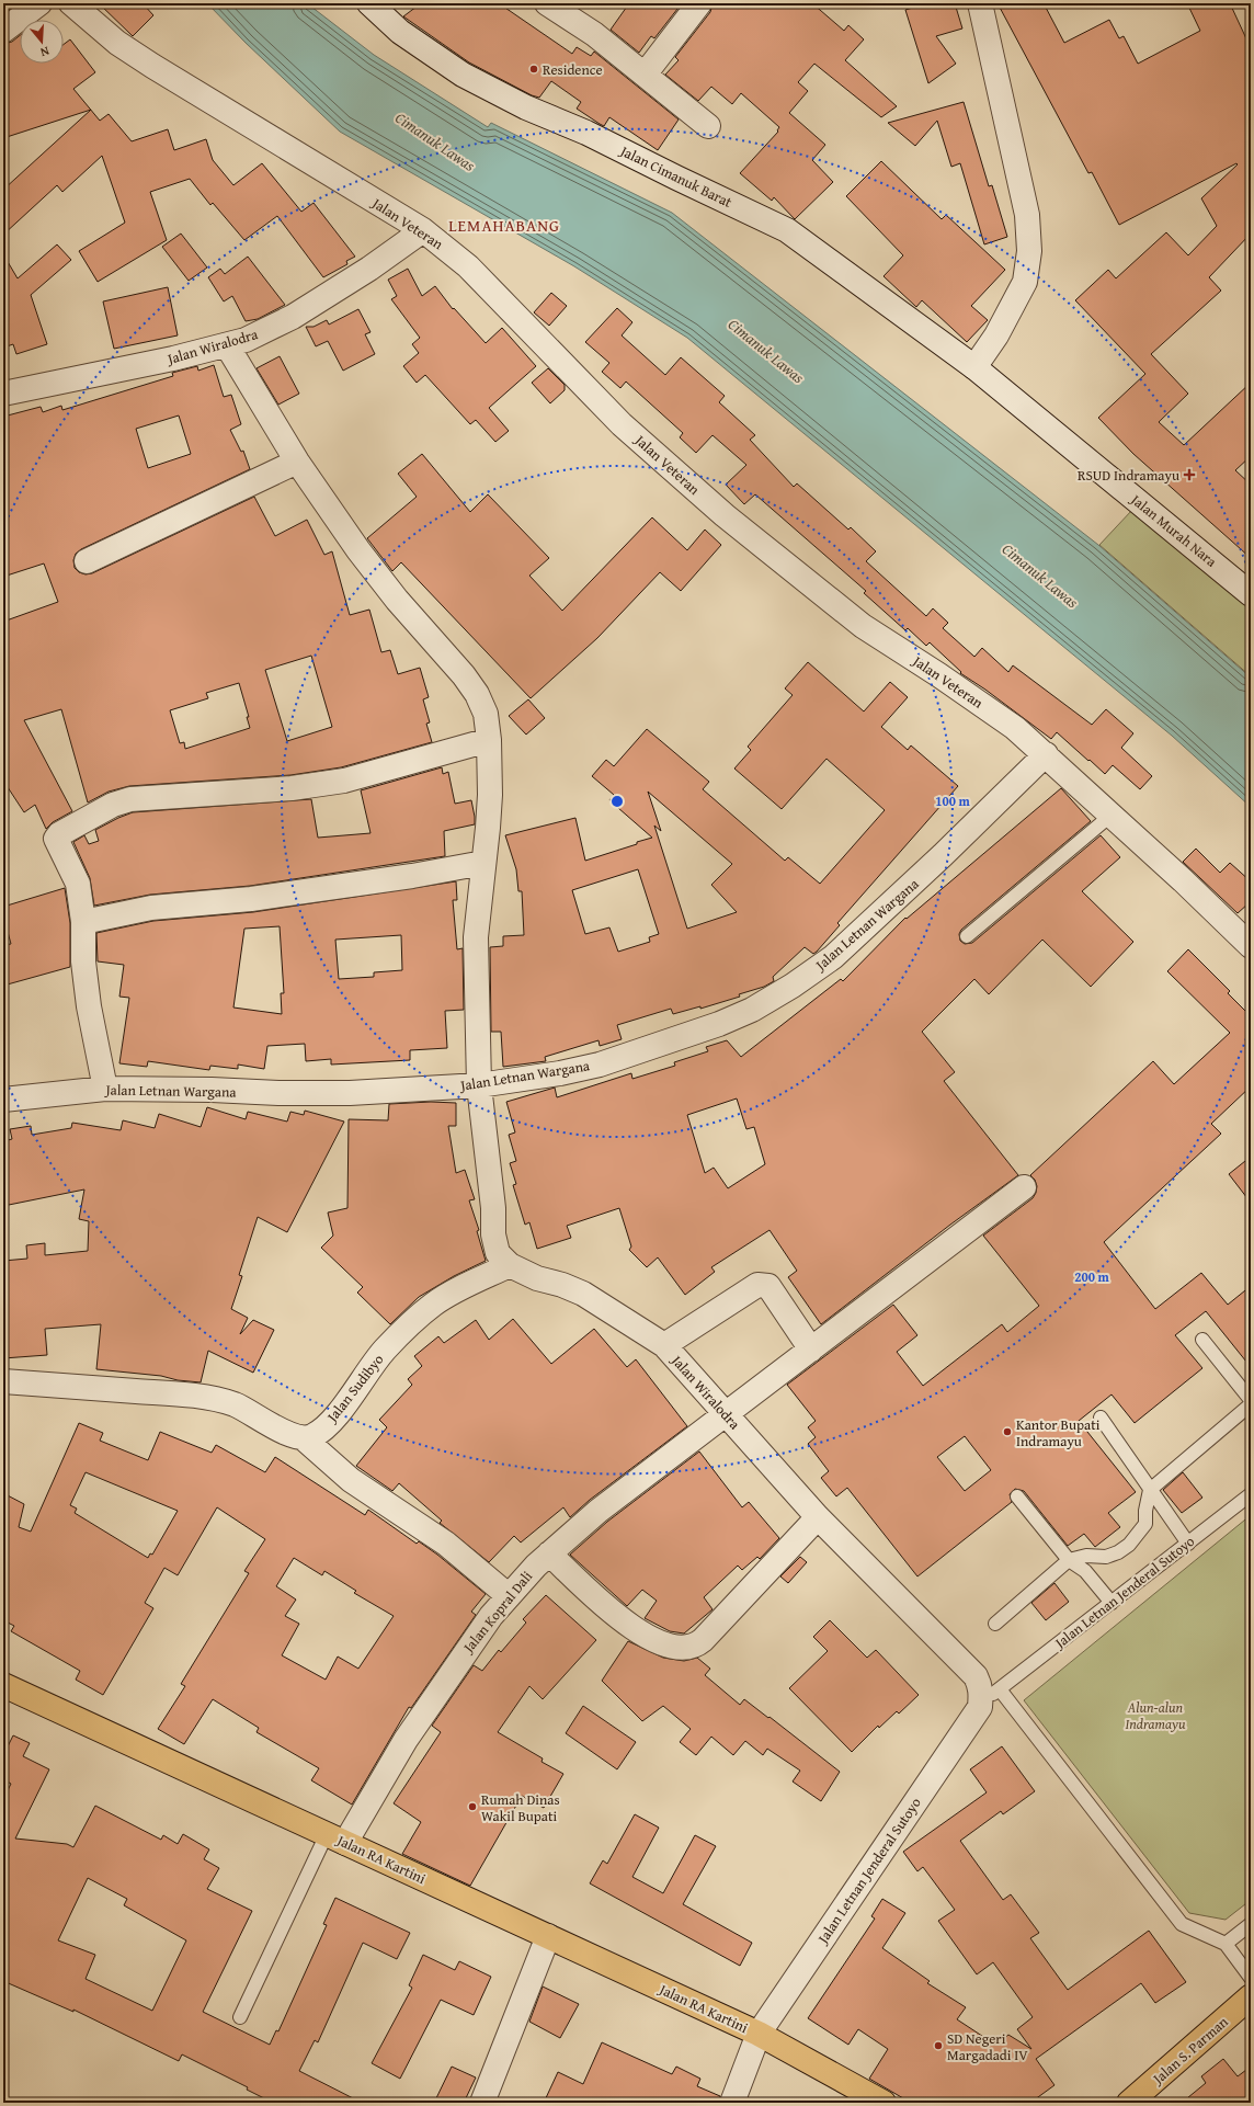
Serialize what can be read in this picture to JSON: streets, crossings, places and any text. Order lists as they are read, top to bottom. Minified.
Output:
{"streets":{"main road":["Jalan RA Kartini","Jalan S. Parman"],"street":["Jalan Cimanuk Barat","Jalan Veteran","Jalan Wiralodra","Jalan Murah Nara","Jalan Letnan Wargana","Jalan Sudibyo","Jalan Letnan Jenderal Sutoyo","Jalan Kopral Dali"]},"crossings":[["Jalan Cimanuk Barat","Jalan Murah Nara"],["Jalan Veteran","Jalan Wiralodra"],["Jalan Veteran","Jalan Letnan Wargana"],["Jalan Wiralodra","Jalan Letnan Wargana"],["Jalan Wiralodra","Jalan Sudibyo"],["Jalan Wiralodra","Jalan Letnan Jenderal Sutoyo"],["Jalan Wiralodra","Jalan Kopral Dali"],["Jalan Letnan Jenderal Sutoyo","Jalan RA Kartini"],["Jalan Kopral Dali","Jalan RA Kartini"]],"districts":["LEMAHABANG"],"water":["Cimanuk Lawas"],"parks":["Alun-alun Indramayu"],"places":{"other":["Residence","Kantor Bupati Indramayu","Rumah Dinas Wakil Bupati","SD Negeri Margadadi IV"],"health":["RSUD Indramayu"]},"north":"bottom","rings":["100 m","200 m"]}
